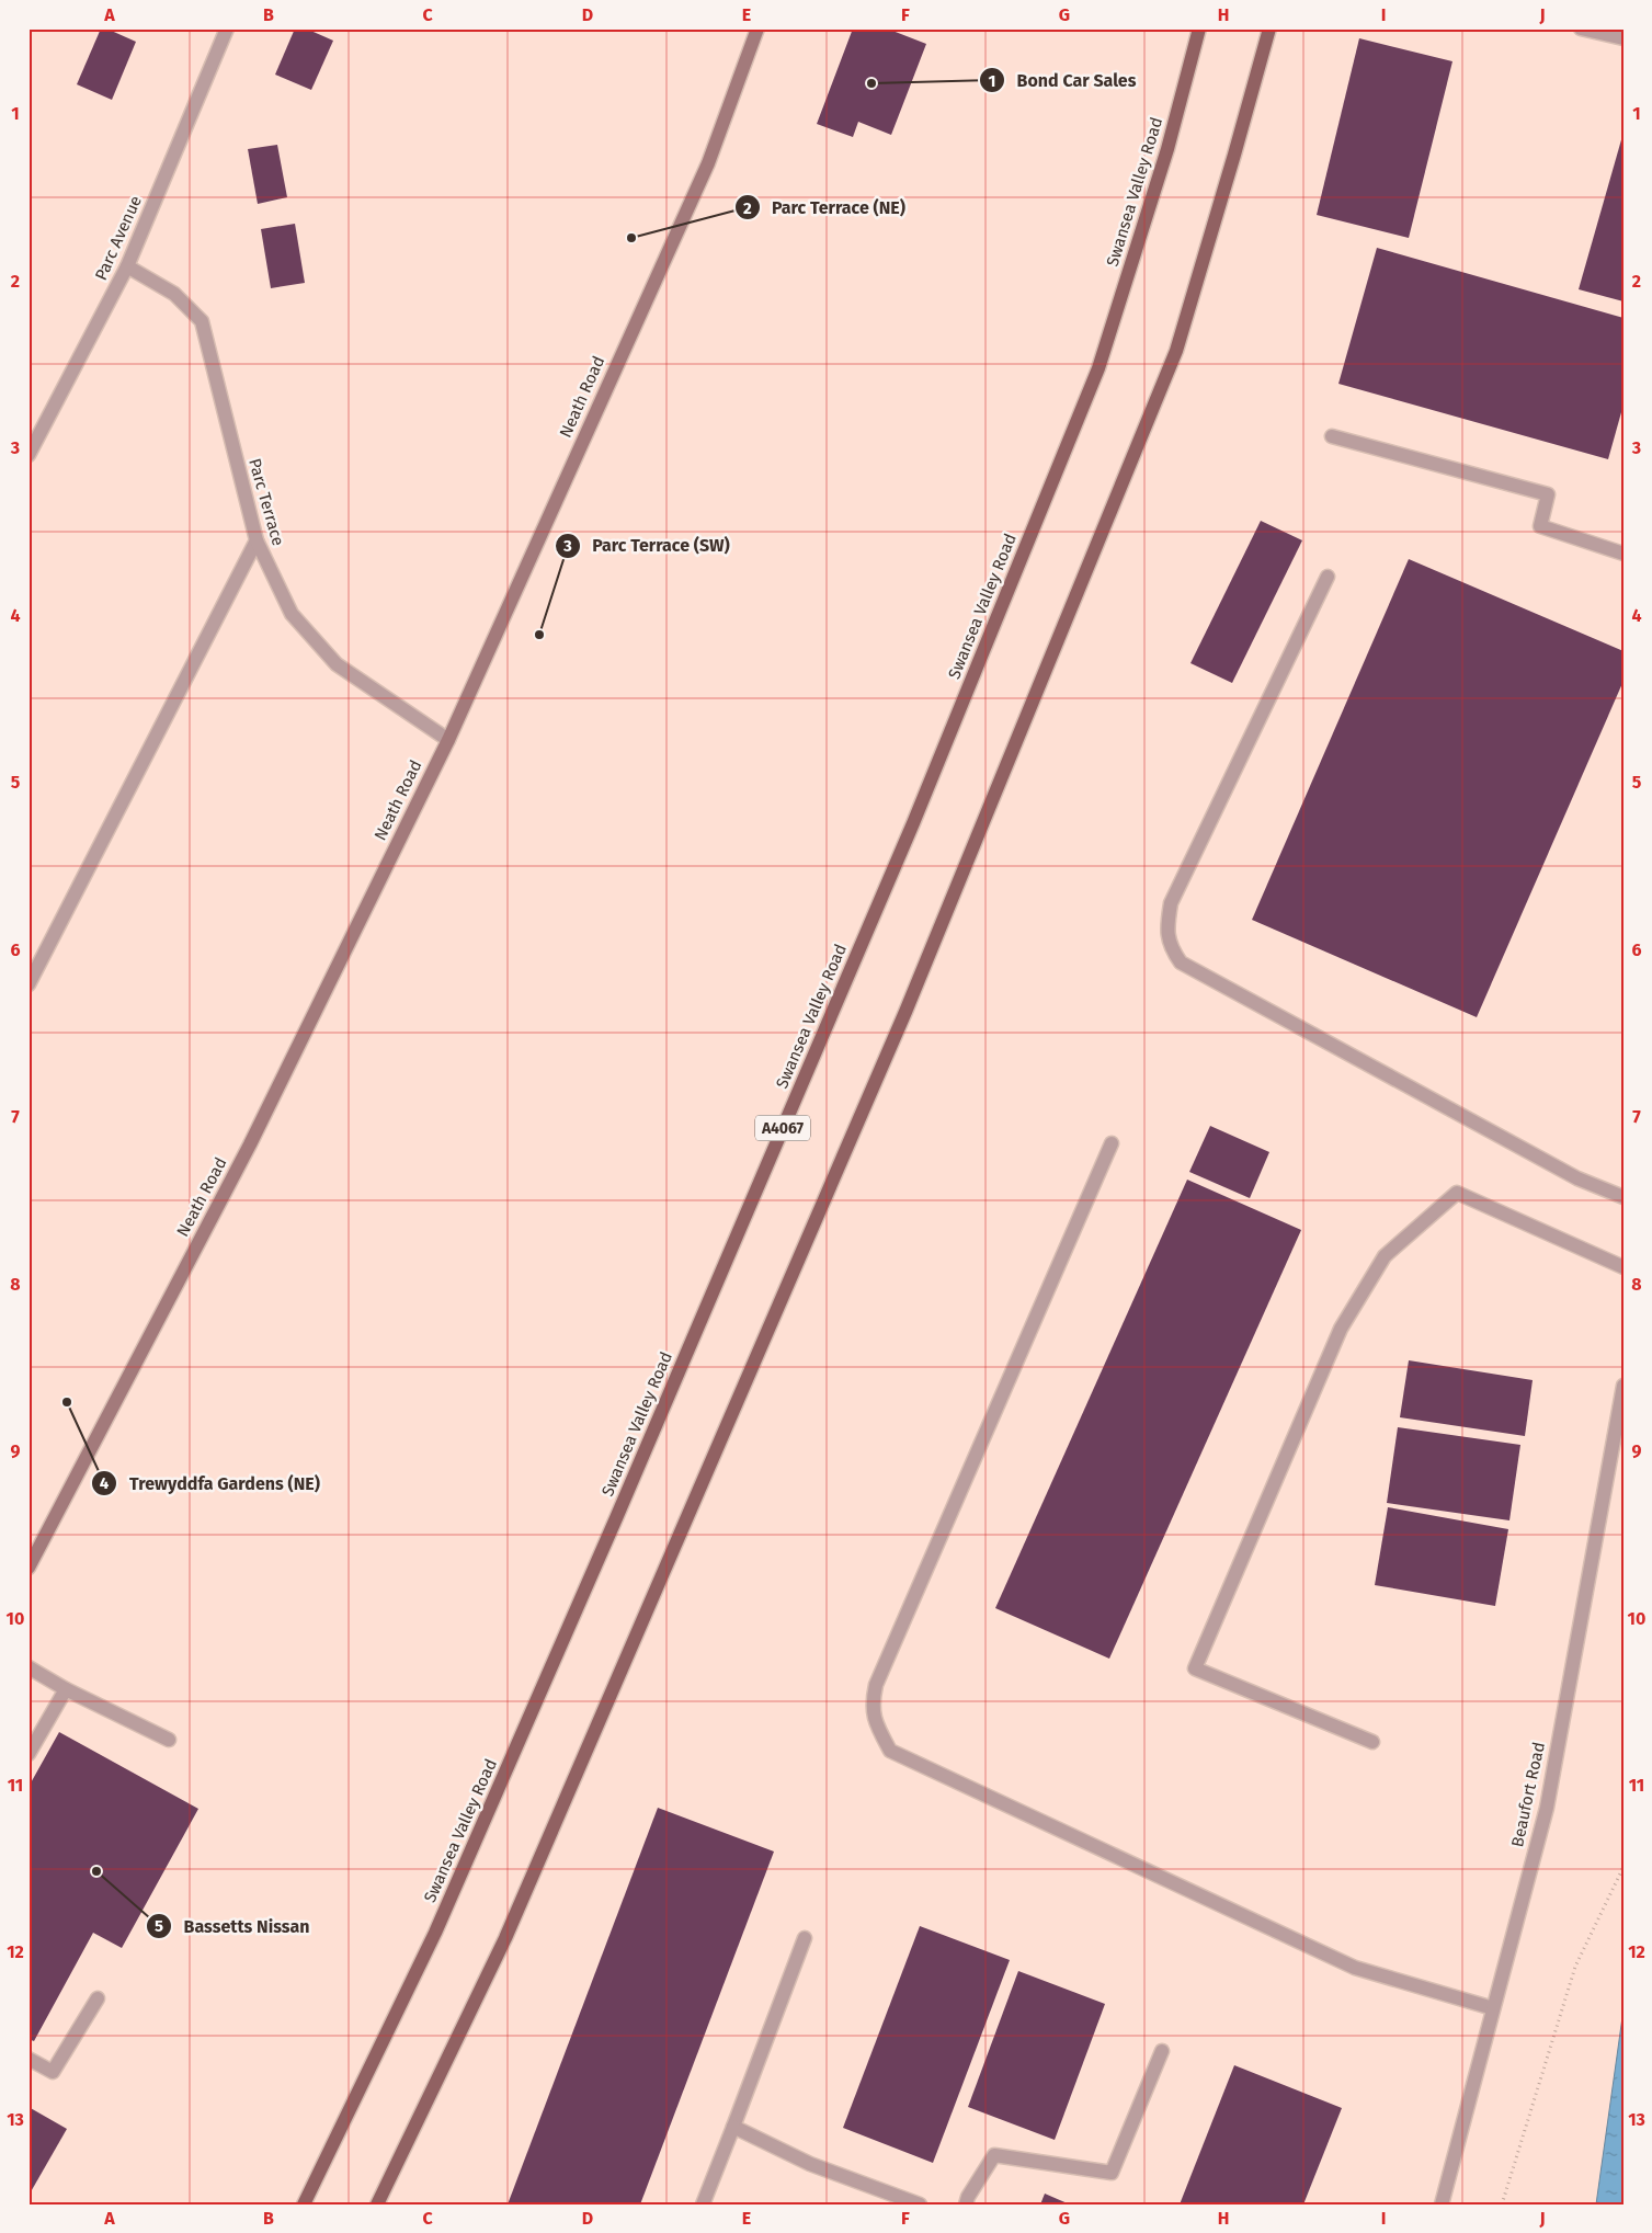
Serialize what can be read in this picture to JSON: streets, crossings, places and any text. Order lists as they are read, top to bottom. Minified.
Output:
{"streets":{"main road":["Swansea Valley Road","Neath Road","A4067"],"street":["Parc Avenue","Parc Terrace","Beaufort Road"]},"crossings":[["Parc Avenue","Parc Terrace"],["Neath Road","Parc Terrace"]],"places":["Bond Car Sales","Parc Terrace (NE)","Parc Terrace (SW)","Trewyddfa Gardens (NE)","Bassetts Nissan"],"grid":{"columns":["A","B","C","D","E","F","G","H","I","J"],"rows":["1","2","3","4","5","6","7","8","9","10","11","12","13"]}}
